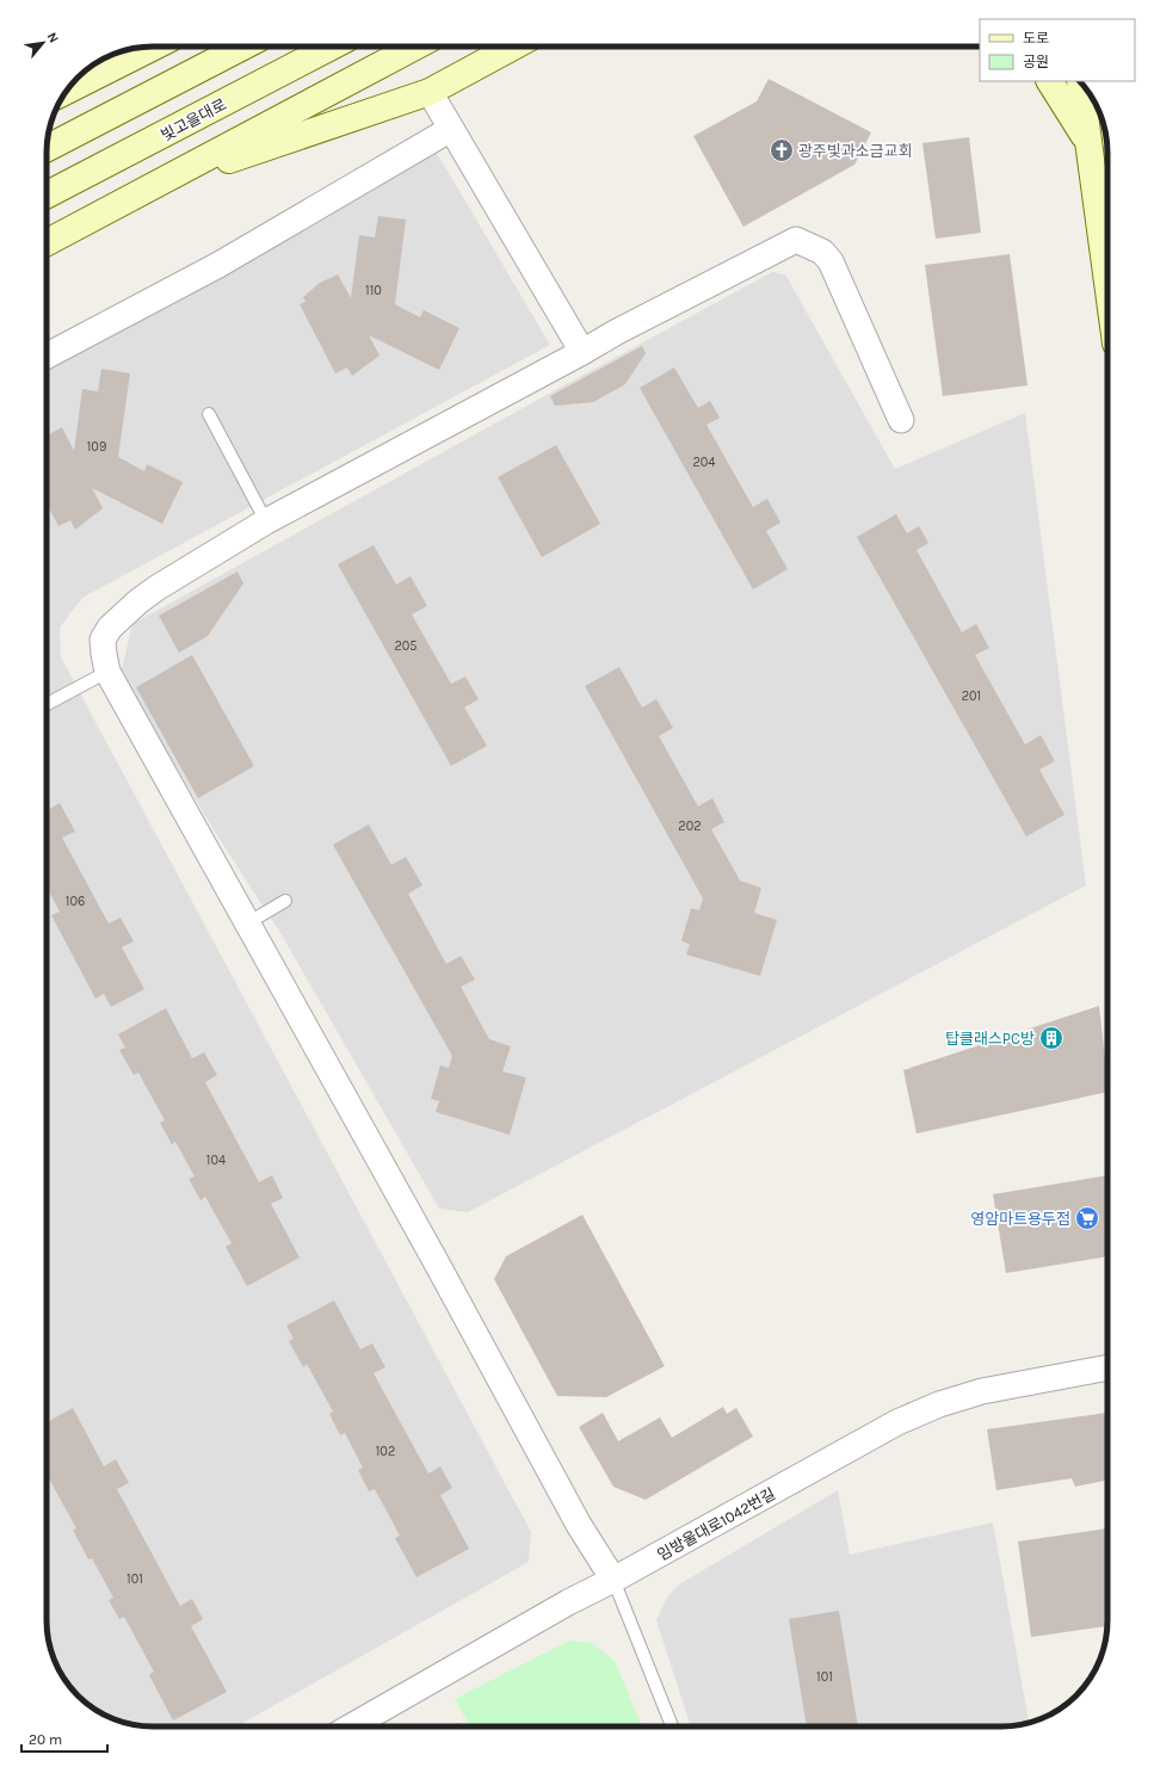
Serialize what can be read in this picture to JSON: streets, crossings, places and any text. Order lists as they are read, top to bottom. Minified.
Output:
{"streets":{"main road":["빛고을대로"],"street":["임방울대로1042번길"]},"places":{"church":["광주빛과소금교회"],"building":["탑클래스PC방"],"supermarket":["영암마트용두점"]},"house_numbers":["110","109","204","205","201","202","106","104","102","101","101"],"legend":["도로","공원"],"scale_bar":"20 m","north":"top right"}
